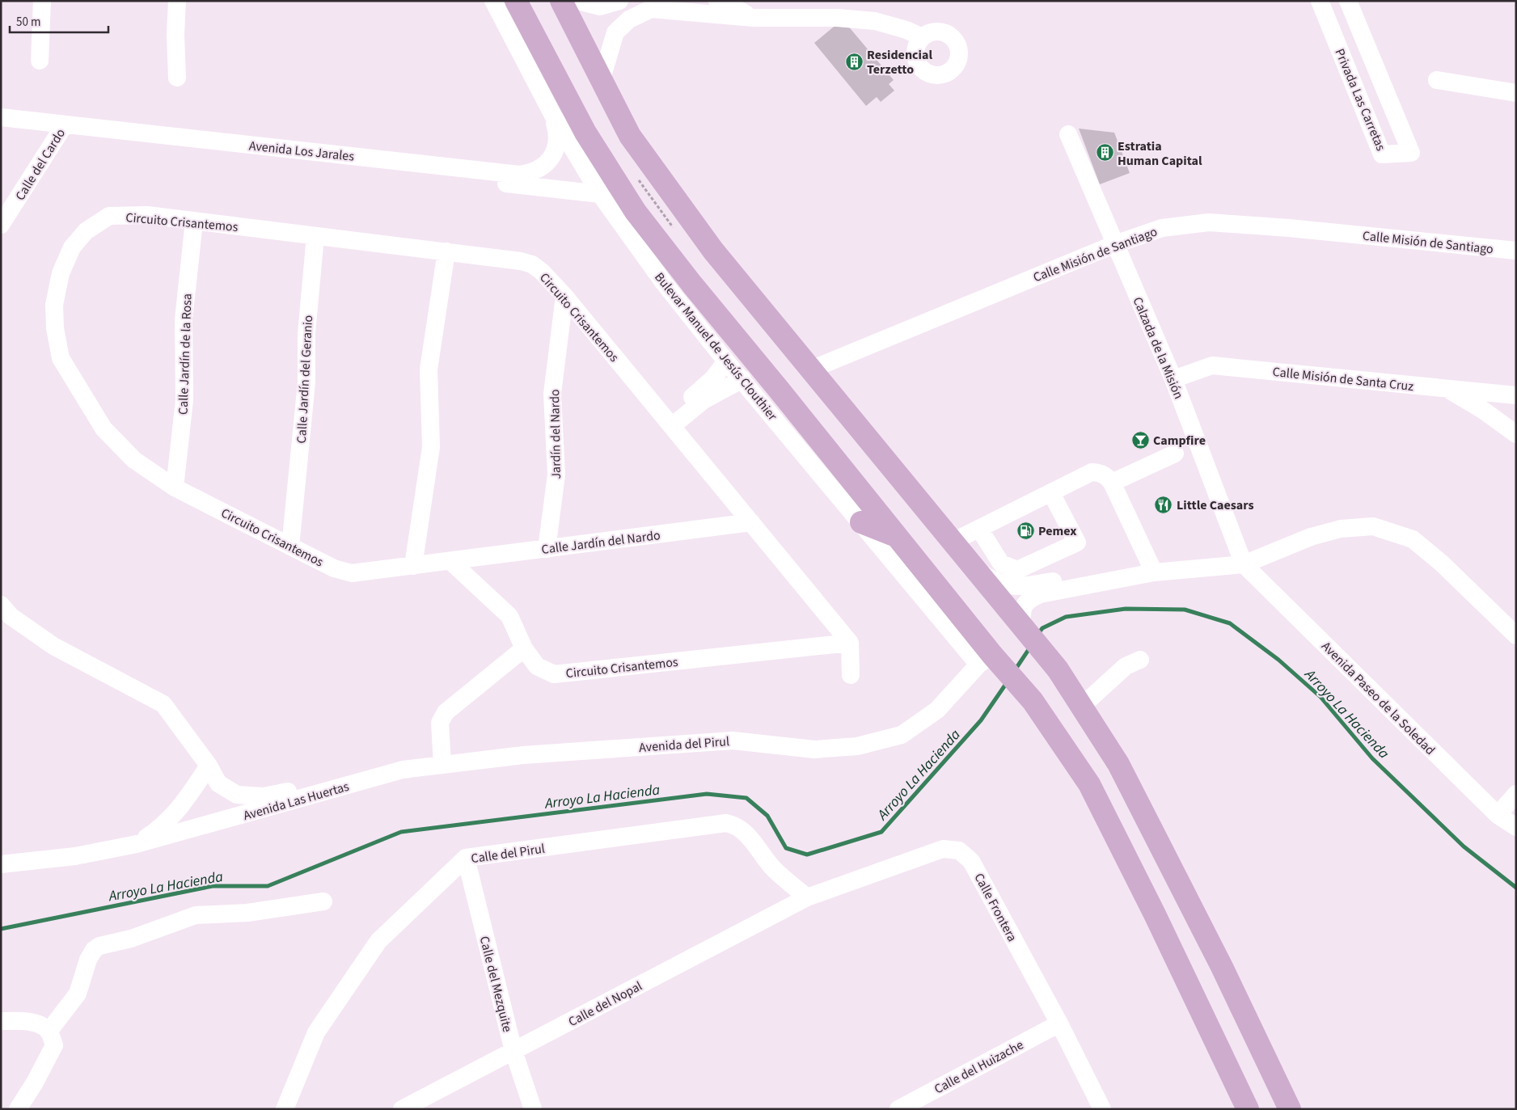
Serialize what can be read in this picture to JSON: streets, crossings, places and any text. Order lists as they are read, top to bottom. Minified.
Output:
{"streets":{"street":["Privada Las Carretas","Avenida Los Jarales","Calle del Cardo","Circuito Crisantemos","Calle Misión de Santiago","Bulevar Manuel de Jesús Clouthier","Calzada de la Misión","Calle Jardín de la Rosa","Calle Misión de Santa Cruz","Calle Jardín del Geranio","Jardín del Nardo","Calle Jardín del Nardo","Avenida Paseo de la Soledad","Avenida del Pirul","Avenida Las Huertas","Calle del Pirul","Calle Frontera","Calle del Mezquite","Calle del Nopal","Calle del Huizache"]},"crossings":[["Avenida Los Jarales","Calle del Cardo"],["Avenida Los Jarales","Bulevar Manuel de Jesús Clouthier"],["Circuito Crisantemos","Calle Jardín de la Rosa"],["Circuito Crisantemos","Calle Jardín del Geranio"],["Circuito Crisantemos","Jardín del Nardo"],["Circuito Crisantemos","Calle Jardín del Nardo"],["Calle Misión de Santiago","Calzada de la Misión"],["Bulevar Manuel de Jesús Clouthier","Avenida del Pirul"],["Calzada de la Misión","Calle Misión de Santa Cruz"],["Calzada de la Misión","Avenida Paseo de la Soledad"],["Jardín del Nardo","Calle Jardín del Nardo"],["Avenida del Pirul","Avenida Las Huertas"],["Calle del Pirul","Calle Frontera"],["Calle del Pirul","Calle del Mezquite"],["Calle del Pirul","Calle del Nopal"],["Calle Frontera","Calle del Nopal"],["Calle Frontera","Calle del Huizache"],["Calle del Mezquite","Calle del Nopal"]],"water":["Arroyo La Hacienda"],"places":{"building":["Residencial Terzetto","Estratia Human Capital"],"bar":["Campfire"],"restaurant":["Little Caesars"],"fuel station":["Pemex"]},"scale_bar":"50 m"}
